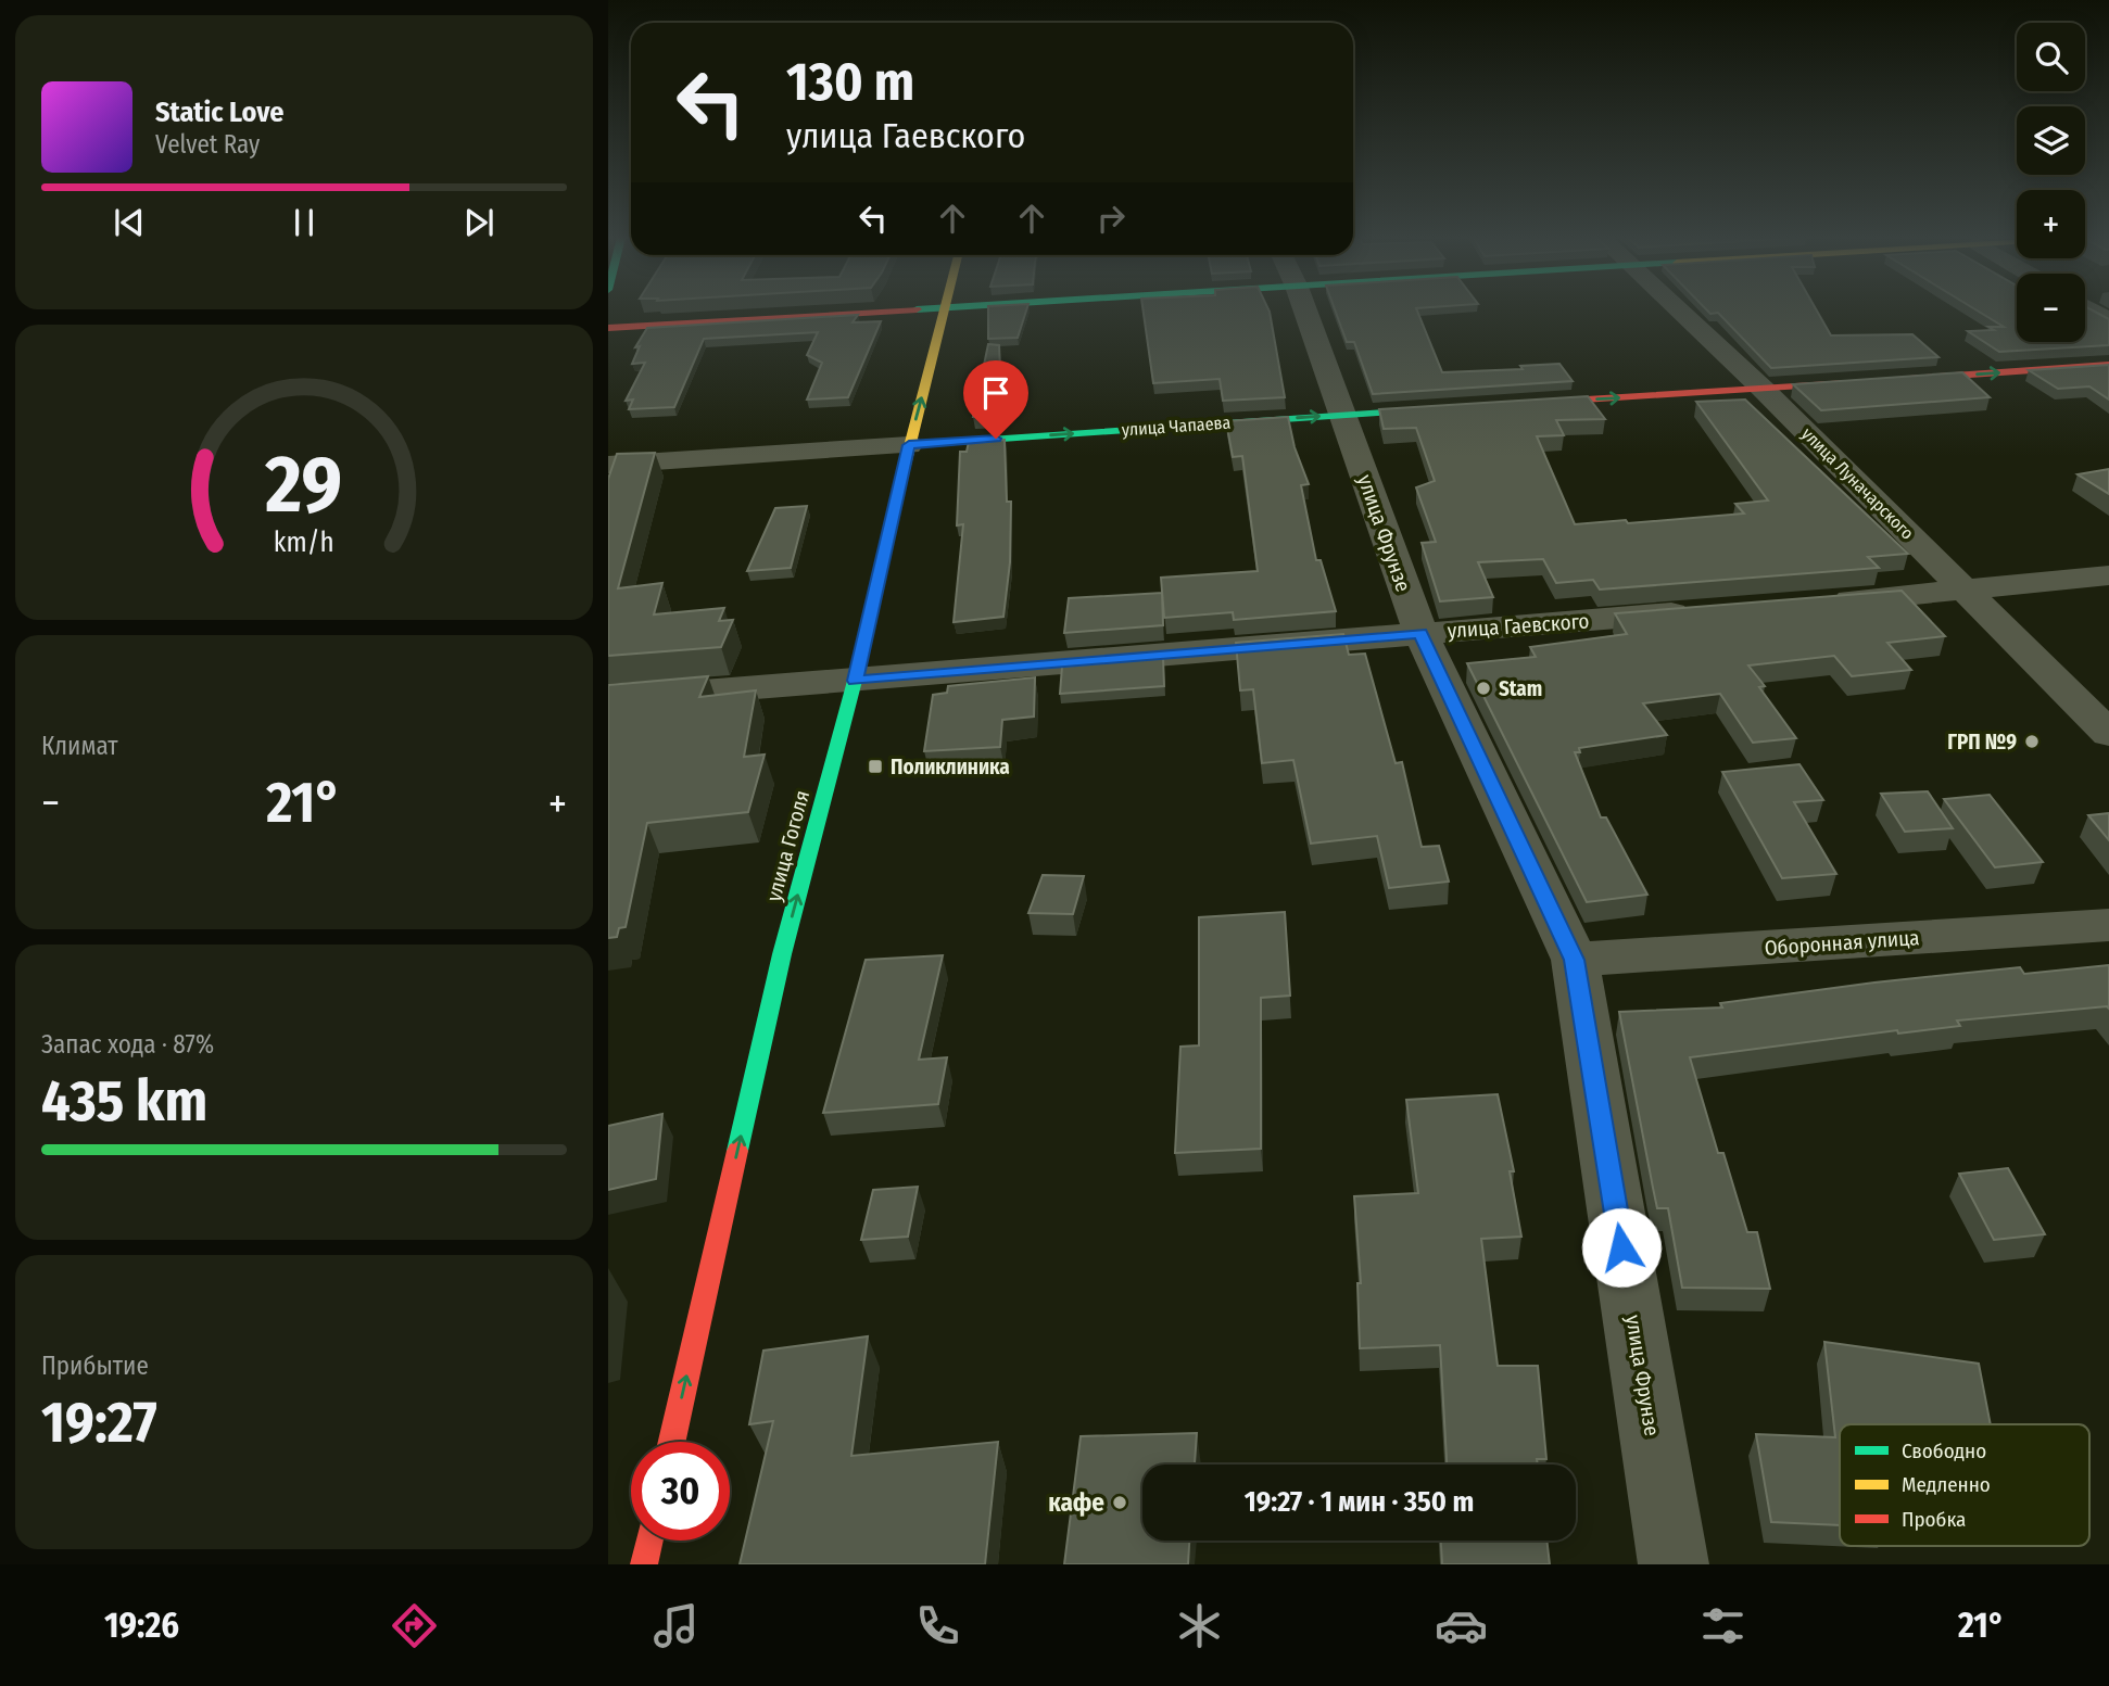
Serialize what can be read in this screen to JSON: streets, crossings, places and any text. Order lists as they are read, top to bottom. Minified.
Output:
{"streets":{"street":["улица Чапаева","улица Луначарского","улица Фрунзе","улица Гаевского","улица Гоголя","Оборонная улица"]},"crossings":[["улица Чапаева","улица Фрунзе"],["улица Чапаева","улица Гоголя"],["улица Фрунзе","улица Гаевского"],["улица Фрунзе","Оборонная улица"],["улица Гаевского","улица Гоголя"]],"one_way":["улица Чапаева","улица Гоголя"],"places":{"other":["Stam","ГРП №9","кафе"],"transit":["Поликлиника"]},"legend":["Свободно","Медленно","Пробка"],"page":{"map_buttons":["+","−"],"turn":["130 m","улица Гаевского"],"song":["Static Love","Velvet Ray"],"tile":["Климат",["Запас хода · 87%","435 km"],["Прибытие","19:27"]],"heat":["−","21°","+"],"limit":"30","trip":"19:27 · 1 мин · 350 m","tabs":["19:26","21°"],"gauge":["29","km/h"]}}
